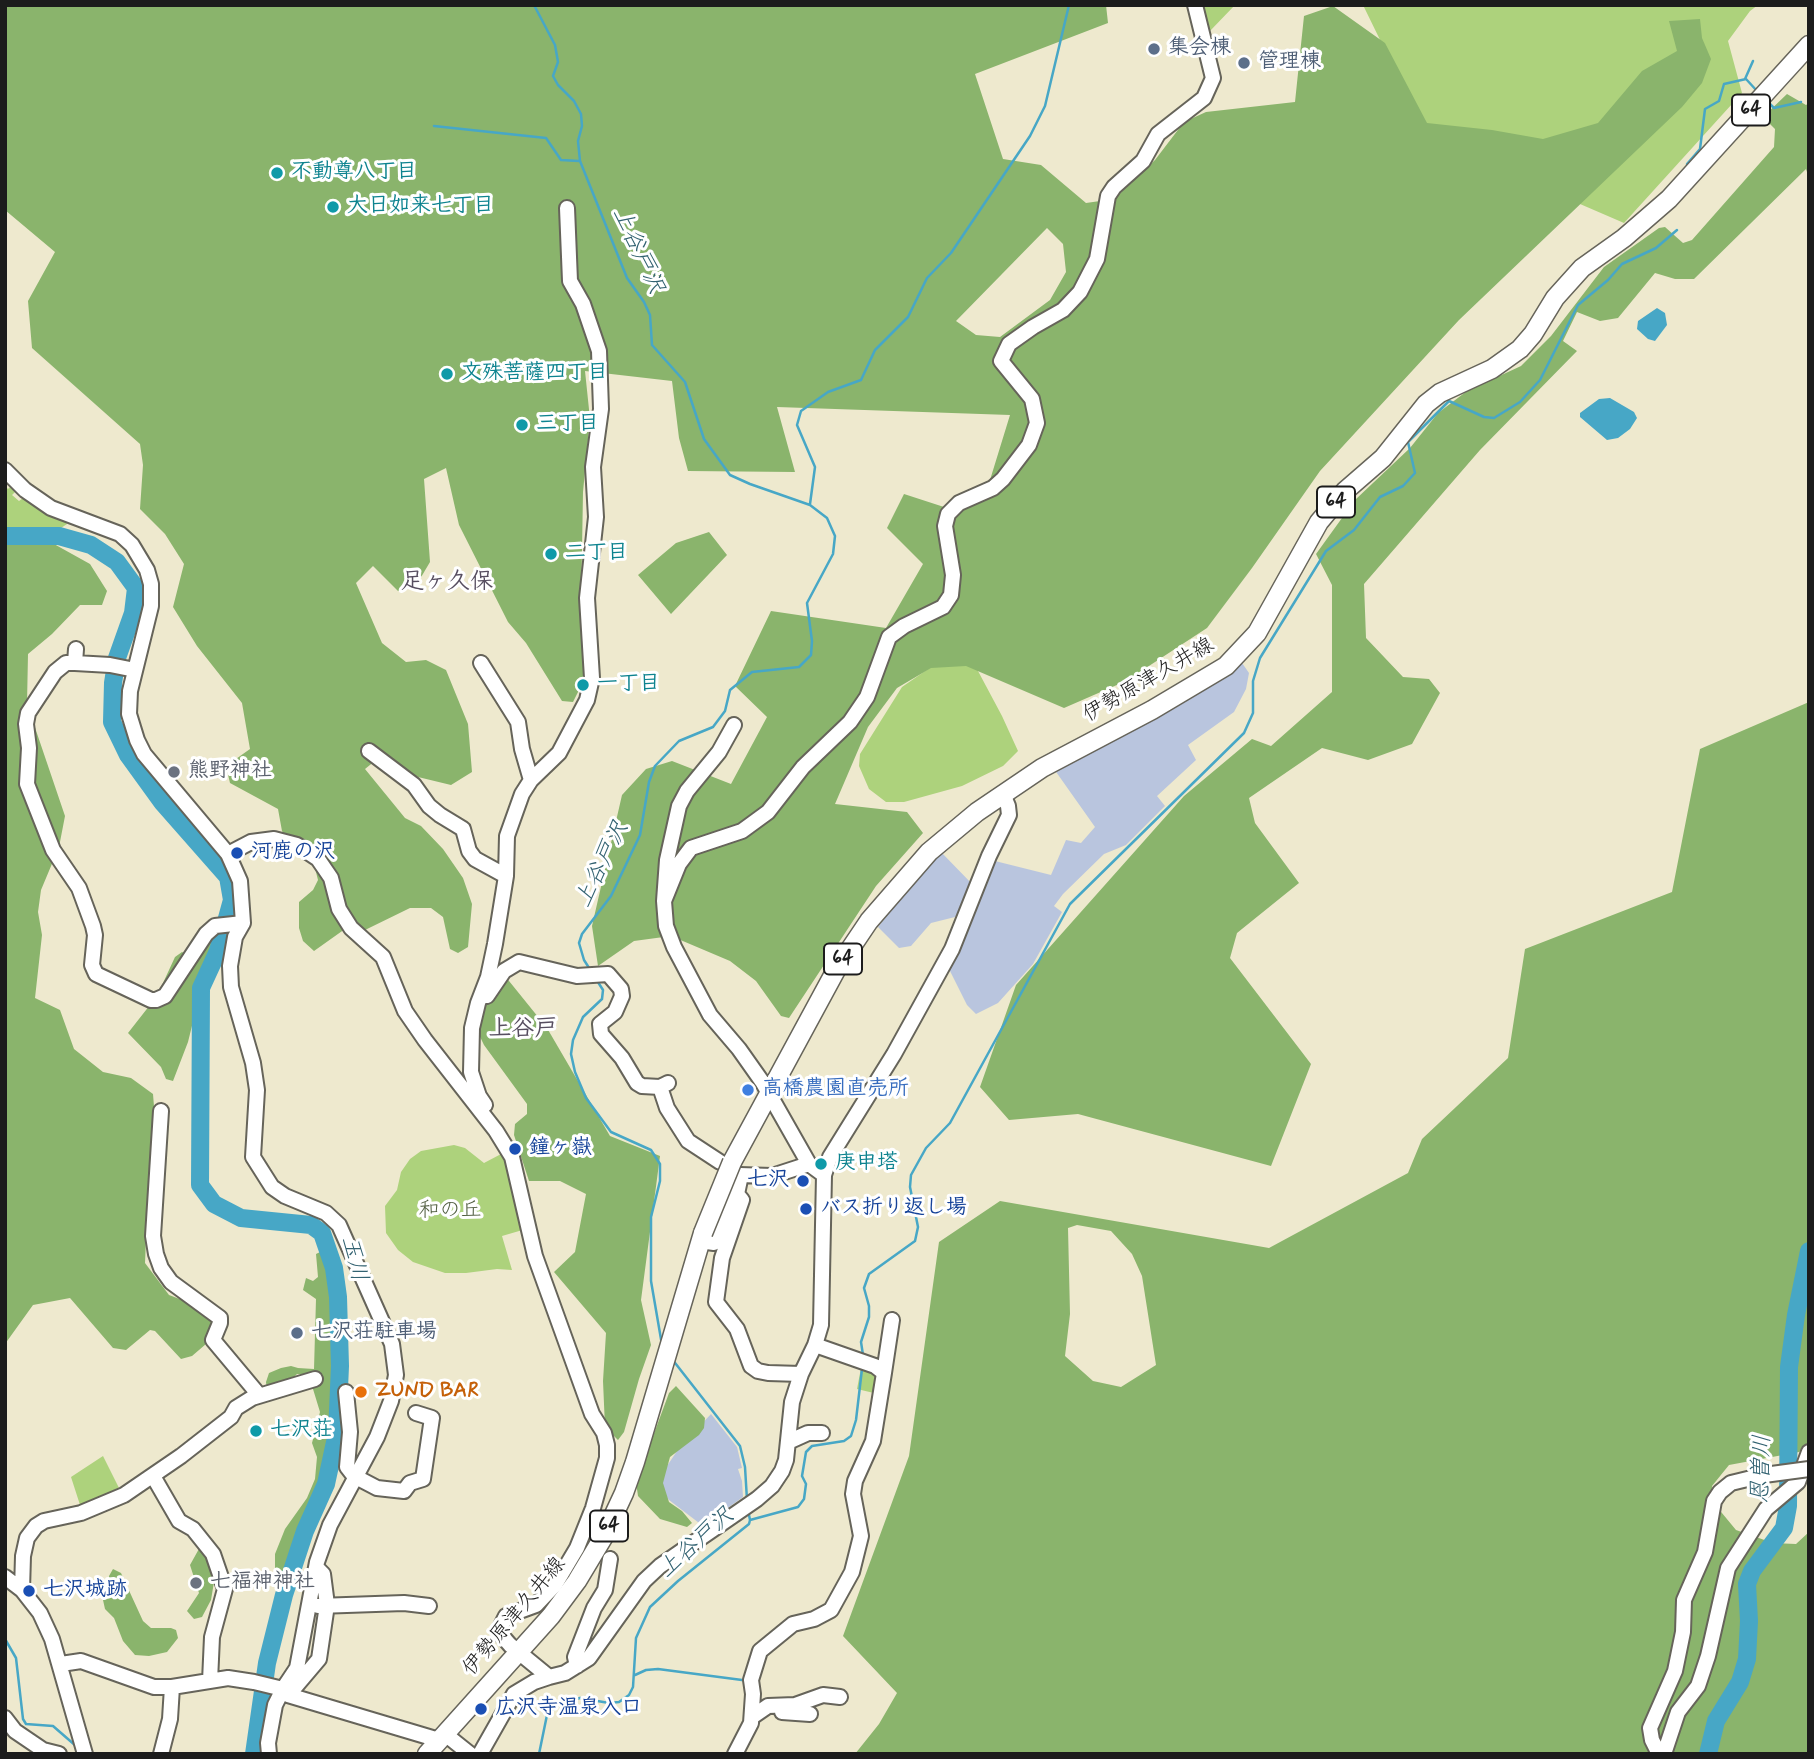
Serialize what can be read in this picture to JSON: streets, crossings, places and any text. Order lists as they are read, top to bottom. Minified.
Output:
{"streets":{"main road":["64","伊勢原津久井線"]},"crossings":[["64","伊勢原津久井線"]],"districts":["足ヶ久保","上谷戸"],"water":["上谷戸沢","玉川","恩曽川"],"parks":["和の丘"],"places":["集会棟","管理棟","不動尊八丁目","大日如来七丁目","文殊菩薩四丁目","三丁目","二丁目","一丁目","熊野神社","河鹿の沢","高橋農園直売所","鐘ヶ嶽","庚申塔","七沢","バス折り返し場","七沢荘駐車場","ZUND BAR","七沢荘","七福神神社","七沢城跡","広沢寺温泉入口"]}
